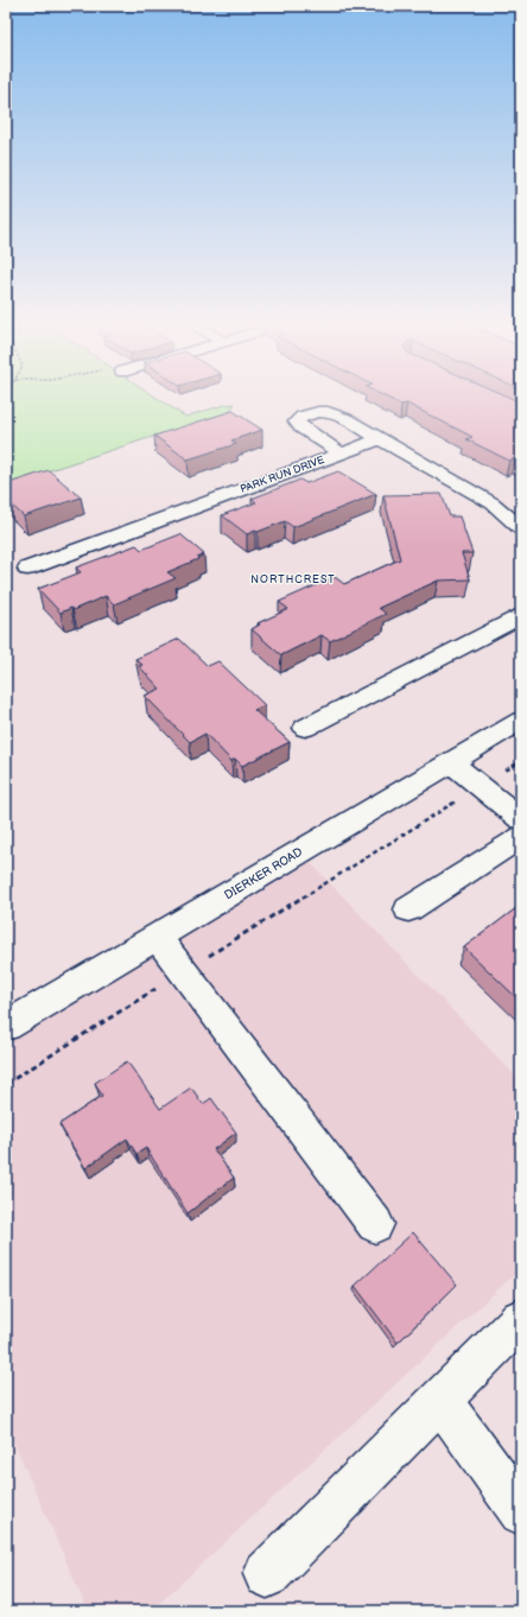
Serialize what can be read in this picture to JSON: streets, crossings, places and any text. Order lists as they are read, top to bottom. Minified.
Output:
{"streets":{"street":["PARK RUN DRIVE","DIERKER ROAD"]},"districts":["NORTHCREST"]}
